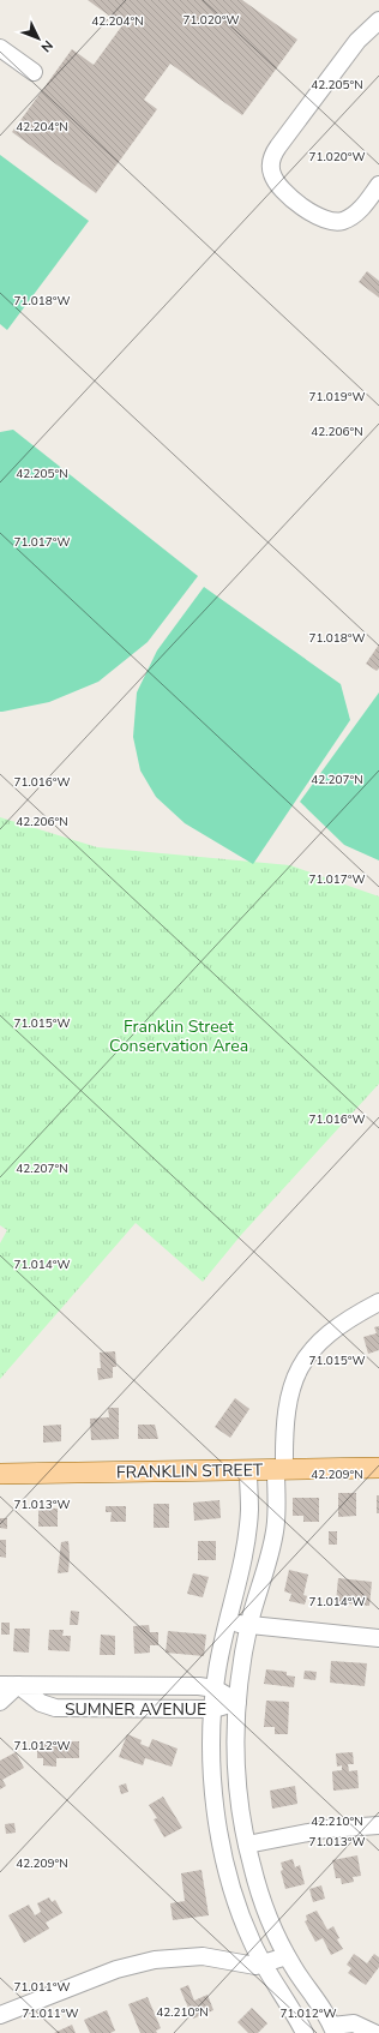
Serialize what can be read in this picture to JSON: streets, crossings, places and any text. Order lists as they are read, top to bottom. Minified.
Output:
{"streets":{"main road":["FRANKLIN STREET"],"street":["SUMNER AVENUE"]},"parks":["Franklin Street Conservation Area"],"north":"bottom right","coordinates":["71.020°W","42.204°N","42.205°N","71.018°W","71.019°W","42.206°N","71.017°W","42.207°N","71.016°W","71.015°W","71.014°W","42.209°N","71.013°W","71.012°W","42.210°N","71.011°W"]}
